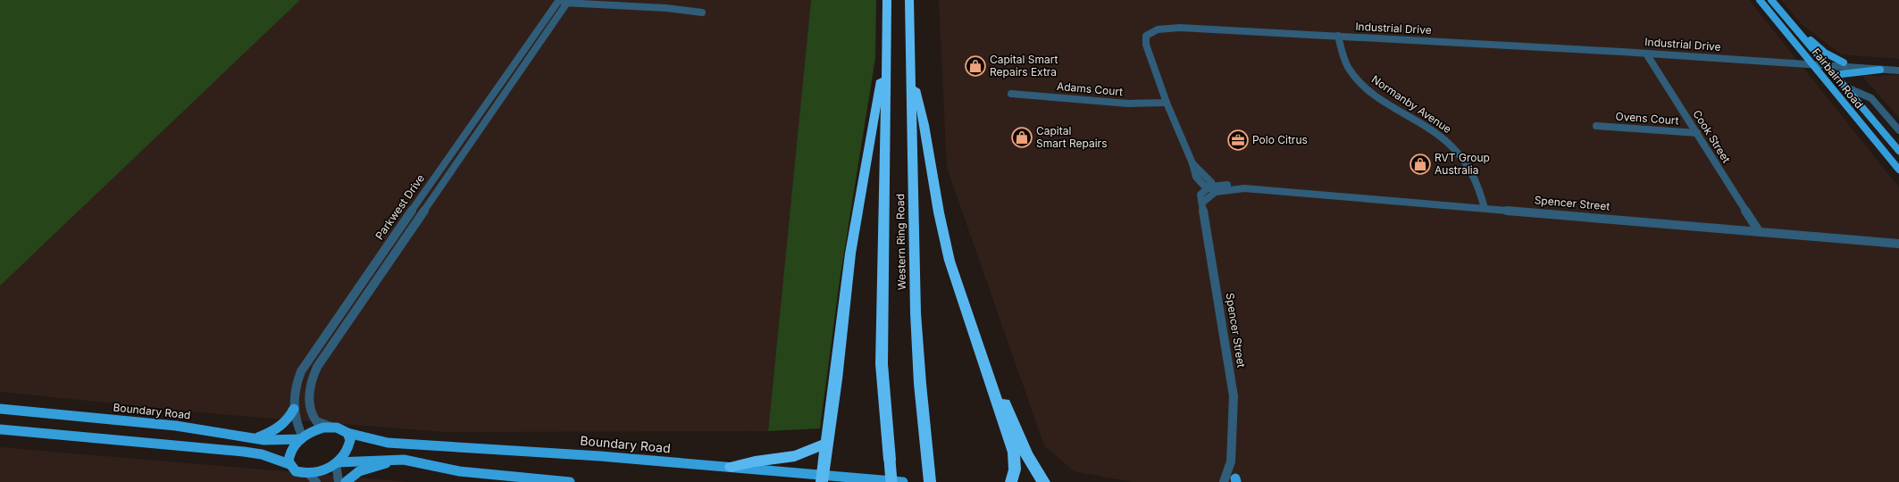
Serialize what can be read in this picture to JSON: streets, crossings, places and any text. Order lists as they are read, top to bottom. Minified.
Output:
{"streets":{"highway":["Western Ring Road"],"main road":["Fairbairn Road","Boundary Road"],"street":["Industrial Drive","Adams Court","Normanby Avenue","Ovens Court","Cook Street","Spencer Street","Parkwest Drive"]},"crossings":[["Industrial Drive","Fairbairn Road"],["Industrial Drive","Adams Court"],["Industrial Drive","Normanby Avenue"],["Industrial Drive","Cook Street"],["Industrial Drive","Spencer Street"],["Normanby Avenue","Spencer Street"],["Ovens Court","Cook Street"],["Cook Street","Spencer Street"],["Parkwest Drive","Boundary Road"]],"places":{"shop":["Capital Smart Repairs Extra","Capital Smart Repairs","RVT Group Australia"],"office":["Polo Citrus"]}}
